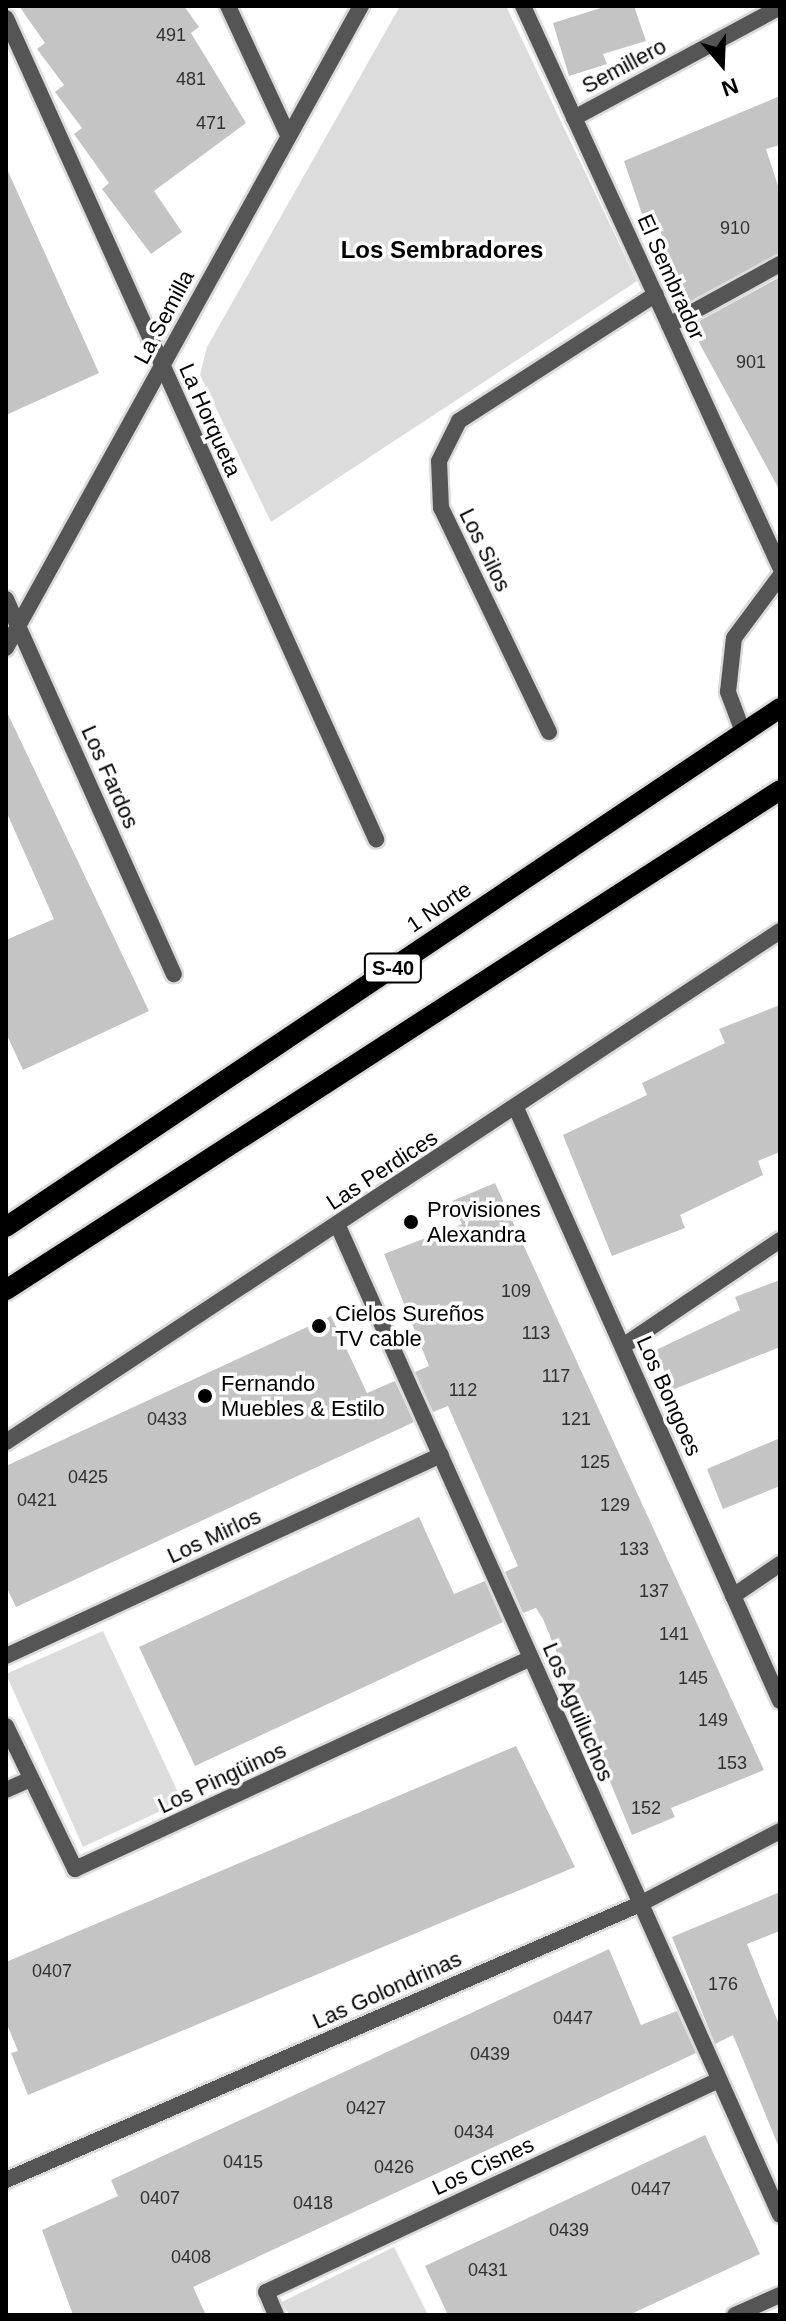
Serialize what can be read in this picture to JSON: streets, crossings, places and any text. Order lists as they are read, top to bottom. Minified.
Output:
{"streets":{"main road":["1 Norte","S-40"],"street":["Semillero","El Sembrador","La Semilla","La Horqueta","Los Silos","Los Fardos","Las Perdices","Los Bongoes","Los Mirlos","Los Aguiluchos","Los Pingüinos","Las Golondrinas","Los Cisnes"]},"crossings":[["Semillero","El Sembrador"],["El Sembrador","Los Silos"],["La Semilla","La Horqueta"],["La Semilla","Los Fardos"],["Las Perdices","Los Bongoes"],["Las Perdices","Los Aguiluchos"],["Los Mirlos","Los Aguiluchos"],["Los Aguiluchos","Los Pingüinos"],["Los Aguiluchos","Las Golondrinas"],["Los Aguiluchos","Los Cisnes"]],"districts":["Los Sembradores"],"places":["Provisiones Alexandra","Cielos Sureños TV cable","Fernando Muebles & Estilo"],"house_numbers":["491","481","471","910","901","109","113","117","112","0433","121","125","0425","0421","129","133","137","141","145","149","153","152","0407","176","0447","0439","0427","0434","0415","0426","0447","0407","0418","0439","0408","0431"],"north":"bottom"}
